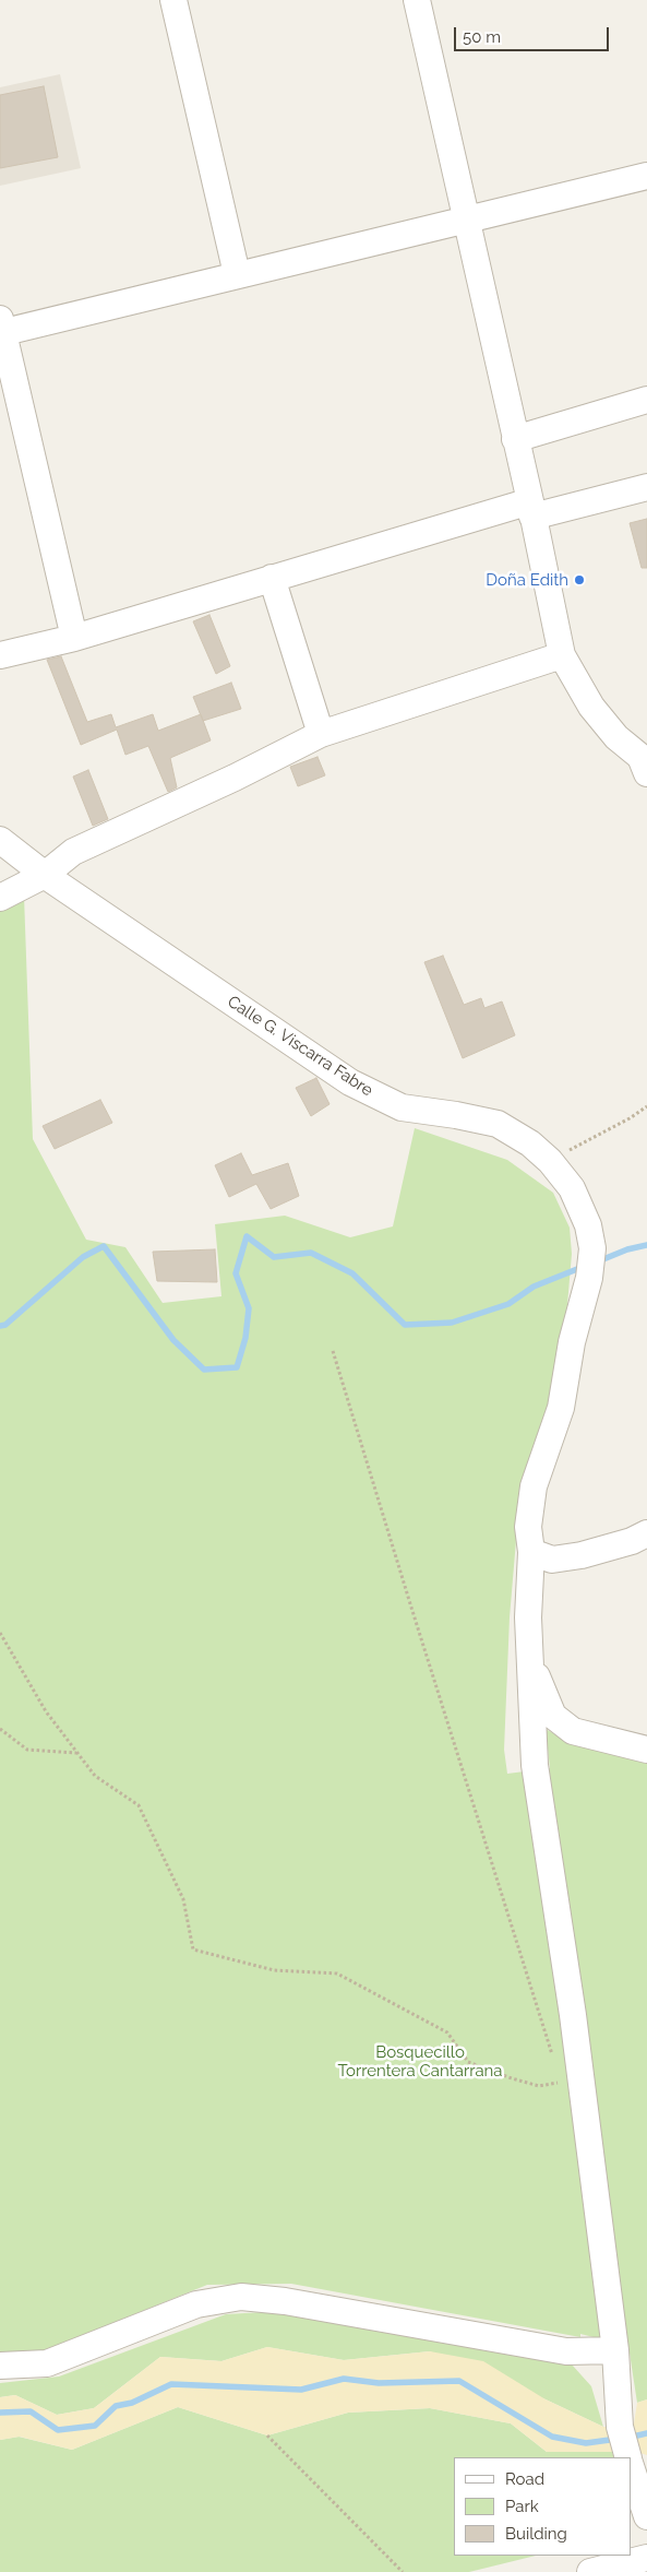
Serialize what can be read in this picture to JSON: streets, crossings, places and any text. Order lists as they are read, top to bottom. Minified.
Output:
{"streets":{"street":["Calle G. Viscarra Fabre"]},"parks":["Bosquecillo Torrentera Cantarrana"],"places":["Doña Edith"],"legend":["Road","Park","Building"],"scale_bar":"50 m"}
